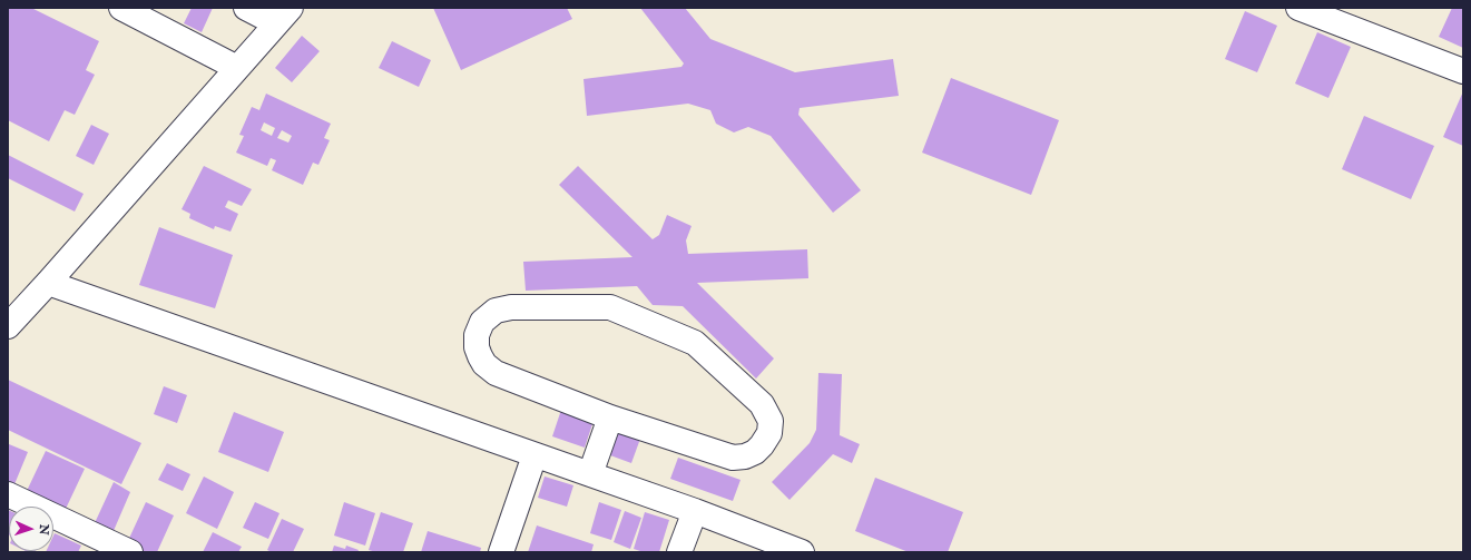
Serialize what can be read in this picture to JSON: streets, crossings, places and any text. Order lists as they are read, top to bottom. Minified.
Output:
{"north":"right"}
